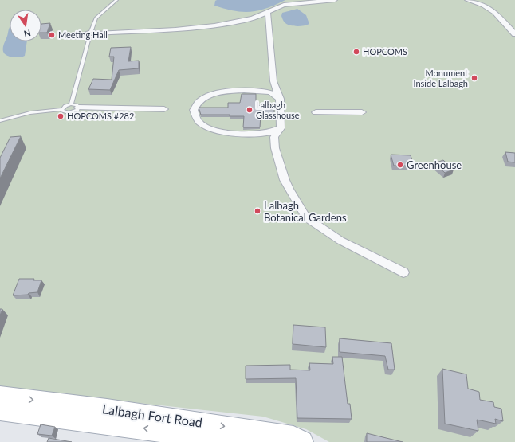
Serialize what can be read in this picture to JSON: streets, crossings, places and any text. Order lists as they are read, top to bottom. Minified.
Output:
{"streets":{"main road":["Lalbagh Fort Road"]},"places":["Meeting Hall","HOPCOMS","Monument Inside Lalbagh","Lalbagh Glasshouse","HOPCOMS #282","Greenhouse","Lalbagh Botanical Gardens"],"north":"bottom"}
